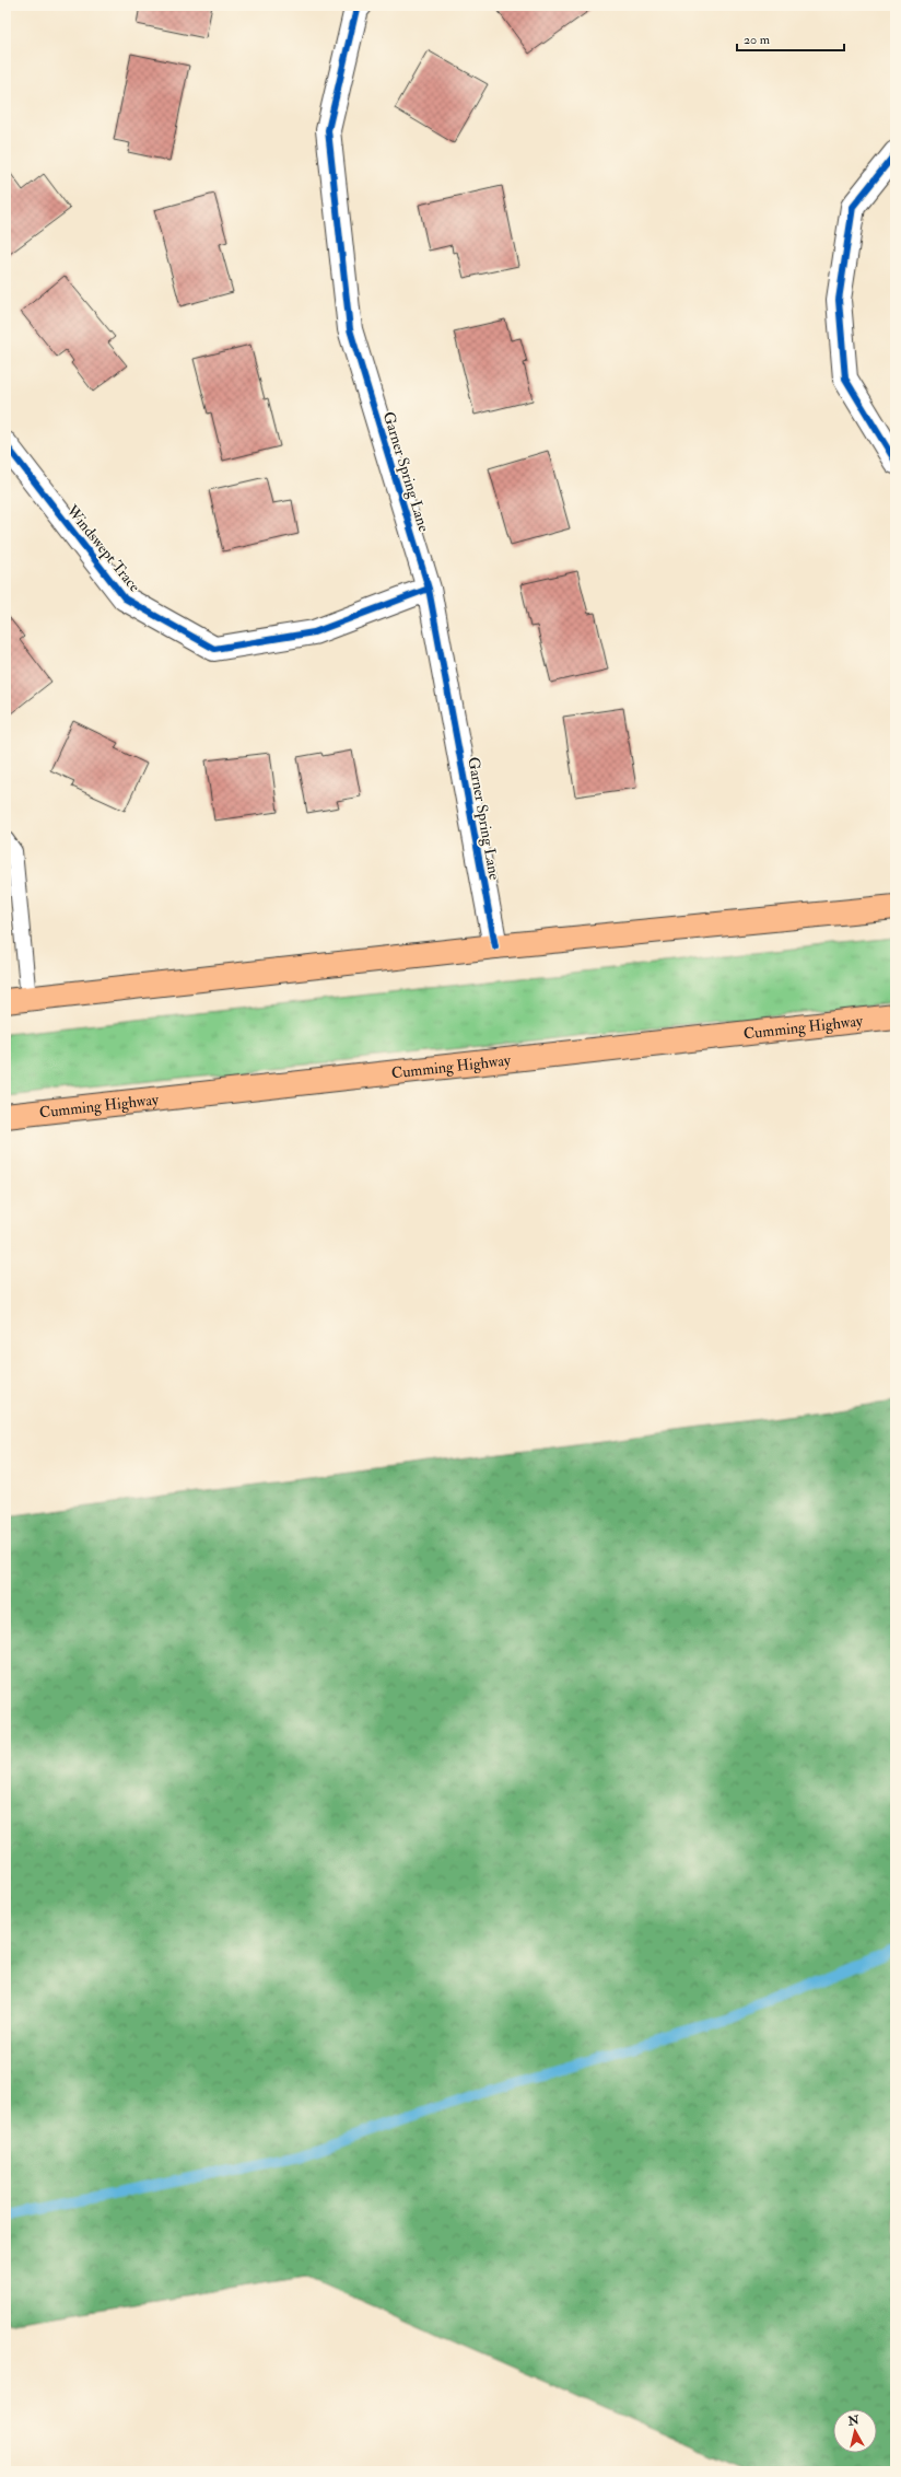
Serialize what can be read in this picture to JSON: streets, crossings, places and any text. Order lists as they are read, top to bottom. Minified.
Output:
{"streets":{"highway":["Cumming Highway"],"street":["Garner Spring Lane","Windswept Trace"]},"crossings":[["Garner Spring Lane","Windswept Trace"]],"scale_bar":"20 m","north":"top"}
